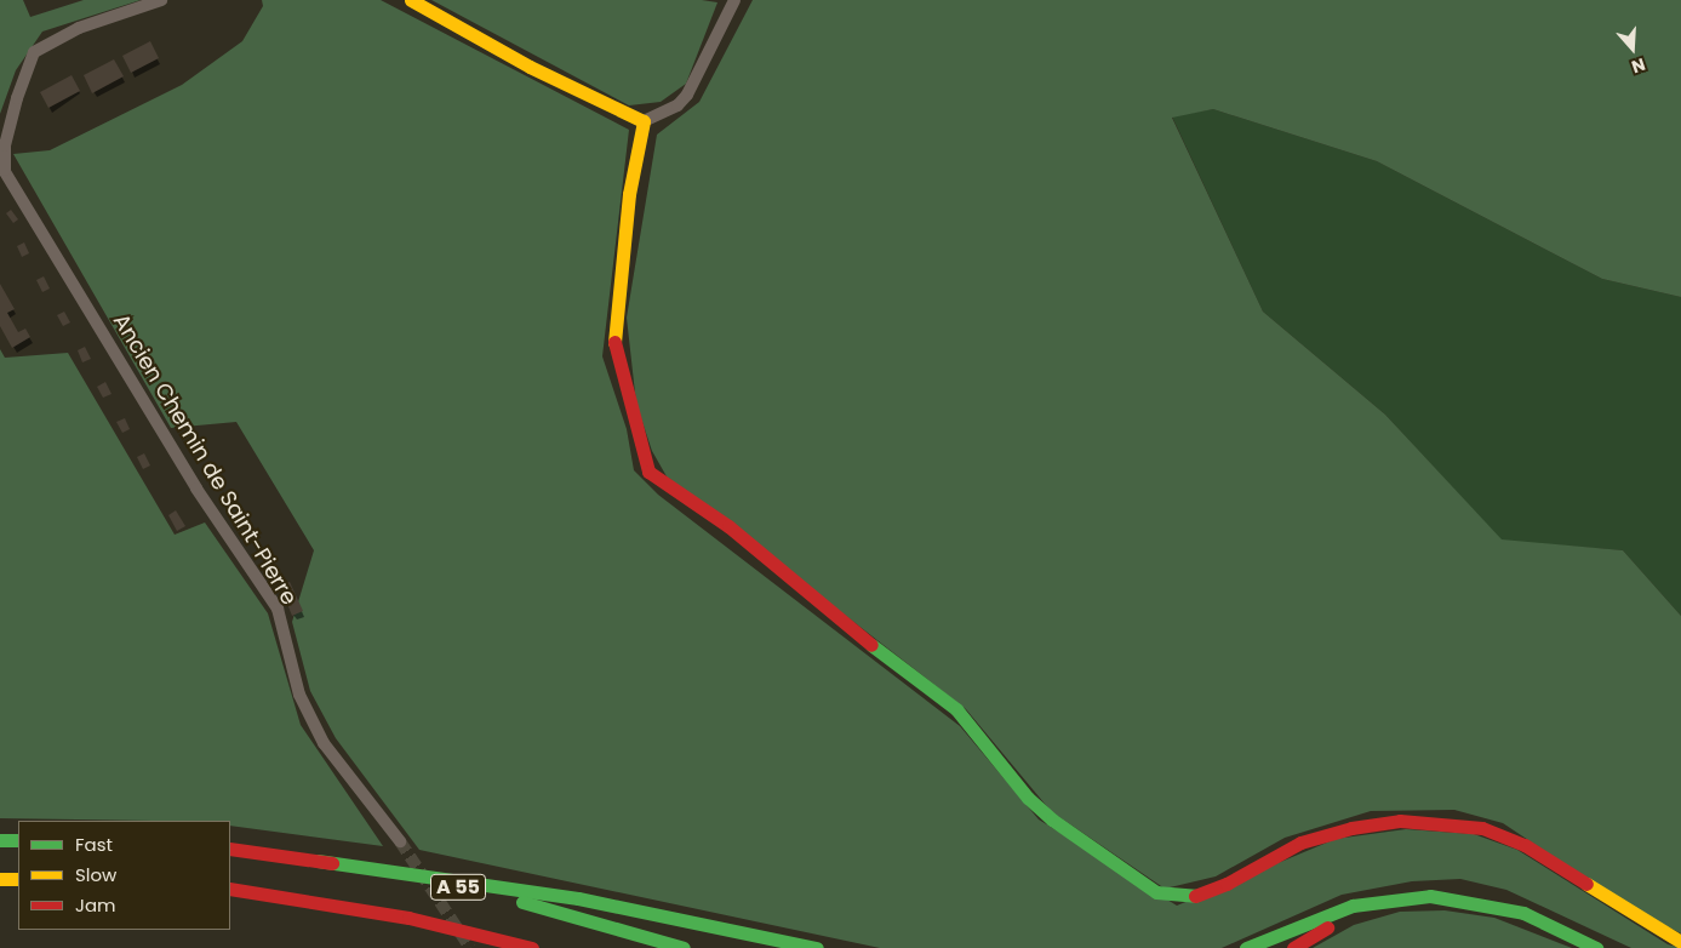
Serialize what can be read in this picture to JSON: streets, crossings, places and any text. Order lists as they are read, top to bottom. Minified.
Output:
{"streets":{"main road":["A 55"],"street":["Ancien Chemin de Saint-Pierre"]},"legend":["Fast","Slow","Jam"],"north":"bottom"}
